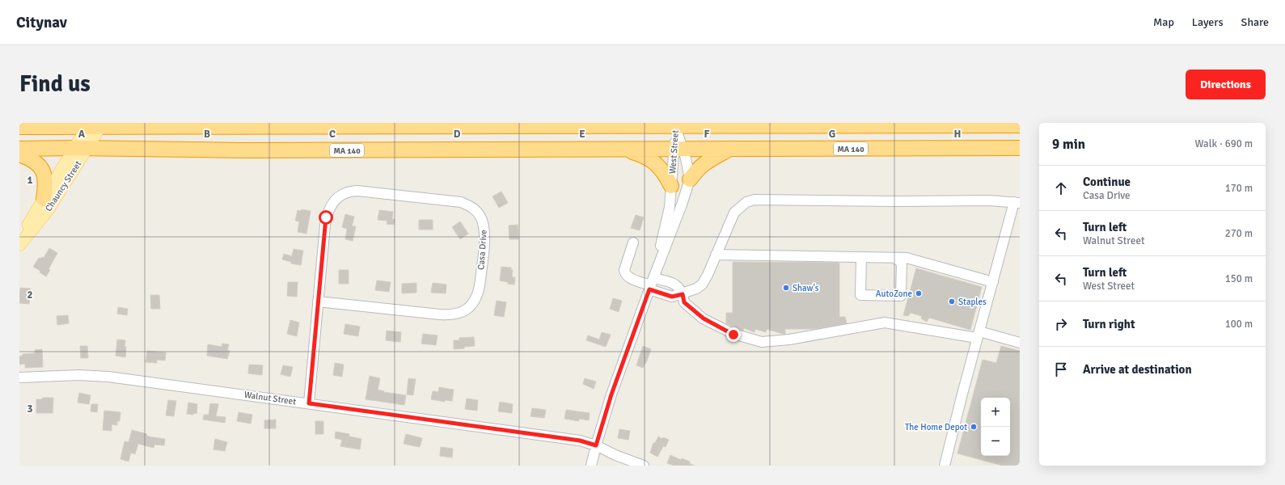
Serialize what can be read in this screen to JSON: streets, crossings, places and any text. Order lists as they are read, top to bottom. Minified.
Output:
{"streets":{"highway":["MA 140"],"main road":["Chauncy Street"],"street":["West Street","Casa Drive","Walnut Street"]},"crossings":[["MA 140","West Street"],["MA 140","Chauncy Street"],["West Street","Walnut Street"],["Casa Drive","Walnut Street"]],"places":["Shaw's","AutoZone","Staples","The Home Depot"],"page":{"header":"Citynav","nav":["Map","Layers","Share"],"buttons":"Directions","title":"Find us","heading":["9 min","Walk · 690 m"],"list":[["Continue","Casa Drive","170 m"],["Turn left","Walnut Street","270 m"],["Turn left","West Street","150 m"],["Turn right","100 m"],"Arrive at destination"],"map_buttons":["+","−"]},"grid":{"columns":["A","B","C","D","E","F","G","H"],"rows":["1","2","3"]}}
